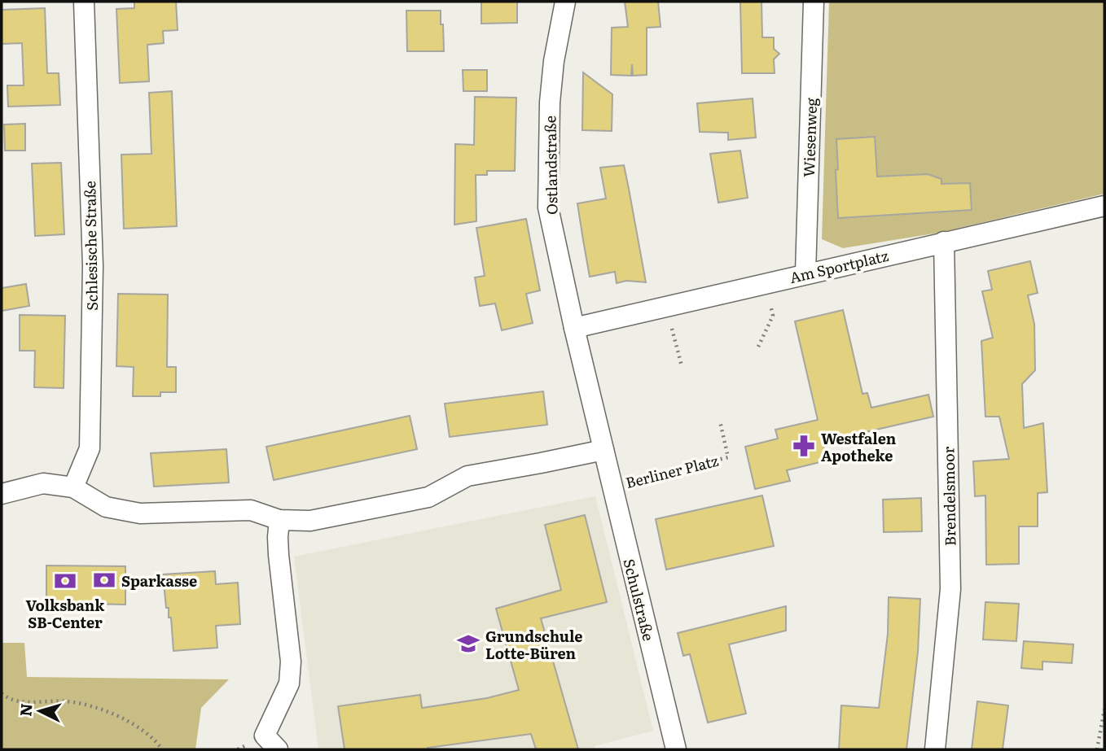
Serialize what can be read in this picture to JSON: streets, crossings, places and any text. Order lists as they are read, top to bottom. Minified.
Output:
{"streets":{"street":["Wiesenweg","Ostlandstraße","Schlesische Straße","Am Sportplatz","Brendelsmoor","Schulstraße"],"path":["Berliner Platz"]},"crossings":[["Wiesenweg","Am Sportplatz"],["Ostlandstraße","Am Sportplatz"],["Am Sportplatz","Brendelsmoor"],["Berliner Platz","Schulstraße"]],"places":{"pharmacy":["Westfalen Apotheke"],"bank":["Sparkasse","Volksbank SB-Center"],"school or university":["Grundschule Lotte-Büren"]},"north":"left"}
